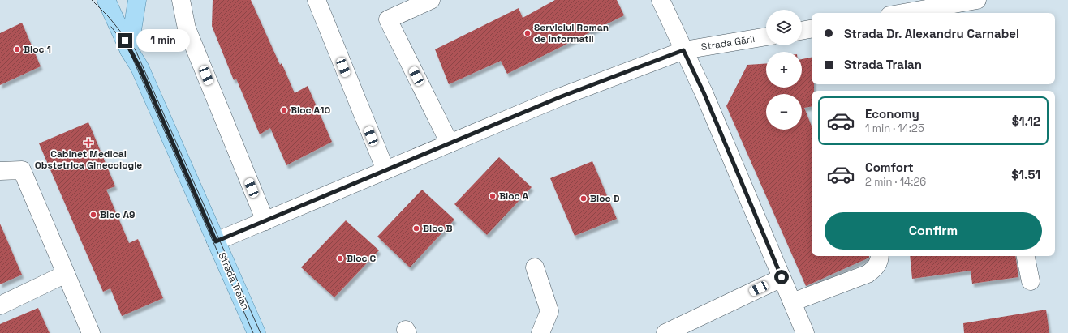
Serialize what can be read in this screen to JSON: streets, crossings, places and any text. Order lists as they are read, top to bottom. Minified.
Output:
{"streets":{"main road":["Strada Traian"],"street":["Strada Gării"]},"crossings":[["Strada Gării","Strada Traian"]],"places":{"other":["Serviciul Roman de Informatii","Bloc 1","Bloc A10","Bloc A","Bloc D","Bloc A9","Bloc B","Bloc C"],"health":["Cabinet Medical Obstetrica Ginecologie"]},"page":{"map_buttons":["+","−"],"banner":["Strada Dr. Alexandru Carnabel","Strada Traian"],"bubble":"1 min","list":[{"name":"Economy","note":"1 min · 14:25","value":"$1.12"},{"name":"Comfort","note":"2 min · 14:26","value":"$1.51"}],"buttons":"Confirm"}}
